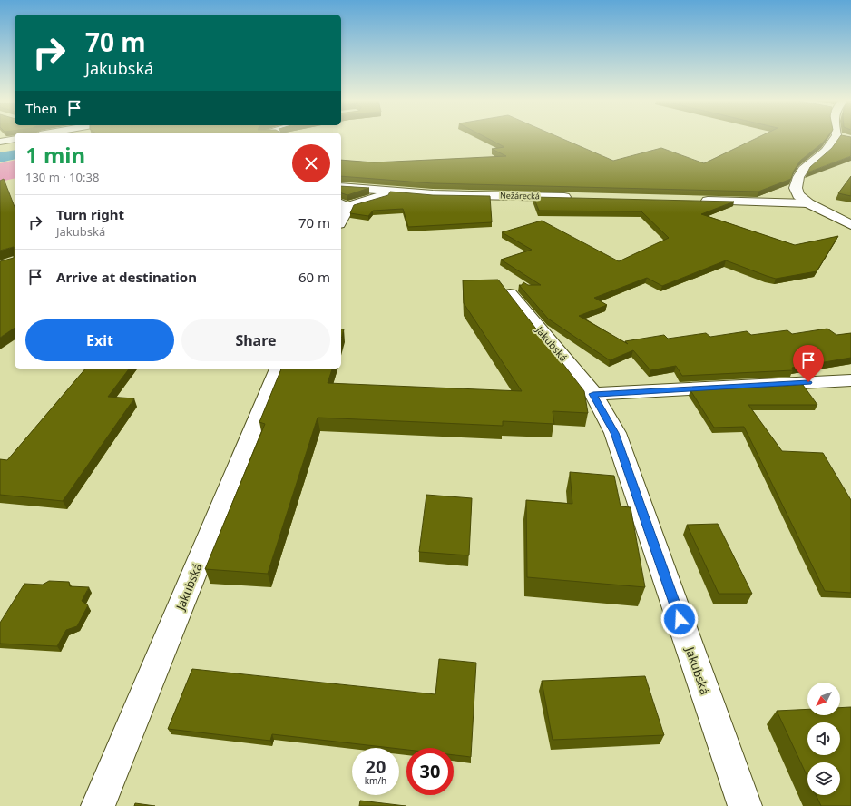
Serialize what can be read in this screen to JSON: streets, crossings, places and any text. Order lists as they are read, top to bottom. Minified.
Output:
{"streets":{"street":["Nežárecká","Jakubská"]},"north":"bottom left","page":{"turn":["70 m","Jakubská"],"then":"Then","heading":["1 min","130 m · 10:38"],"list":[{"name":"Turn right","note":"Jakubská","value":"70 m"},{"name":"Arrive at destination","value":"60 m"}],"buttons":["Exit","Share"],"speed":"20 km/h","limit":"30"}}
